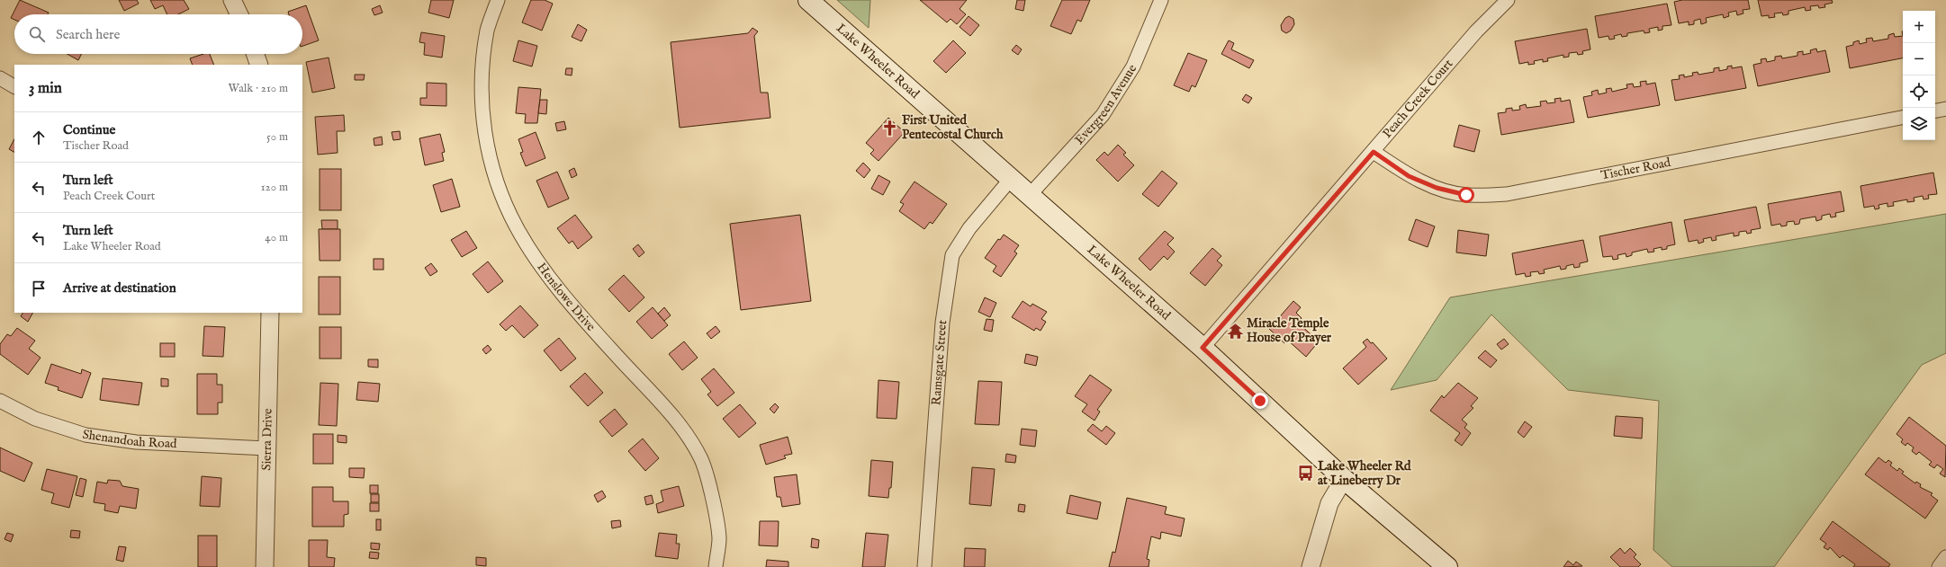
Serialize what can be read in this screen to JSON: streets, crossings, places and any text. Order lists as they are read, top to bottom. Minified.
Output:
{"streets":{"main road":["Lake Wheeler Road"],"street":["Peach Creek Court","Evergreen Avenue","Tischer Road","Henslowe Drive","Ramsgate Street","Shenandoah Road","Sierra Drive"]},"crossings":[["Lake Wheeler Road","Peach Creek Court"],["Lake Wheeler Road","Evergreen Avenue"],["Lake Wheeler Road","Ramsgate Street"],["Peach Creek Court","Tischer Road"],["Shenandoah Road","Sierra Drive"]],"places":{"church":["First United Pentecostal Church"],"temple":["Miracle Temple House of Prayer"],"bus stop":["Lake Wheeler Rd at Lineberry Dr"]},"page":{"map_buttons":["+","−"],"search":"Search here","heading":["3 min","Walk · 210 m"],"list":[["Continue","Tischer Road","50 m"],["Turn left","Peach Creek Court","120 m"],["Turn left","Lake Wheeler Road","40 m"],"Arrive at destination"]}}
